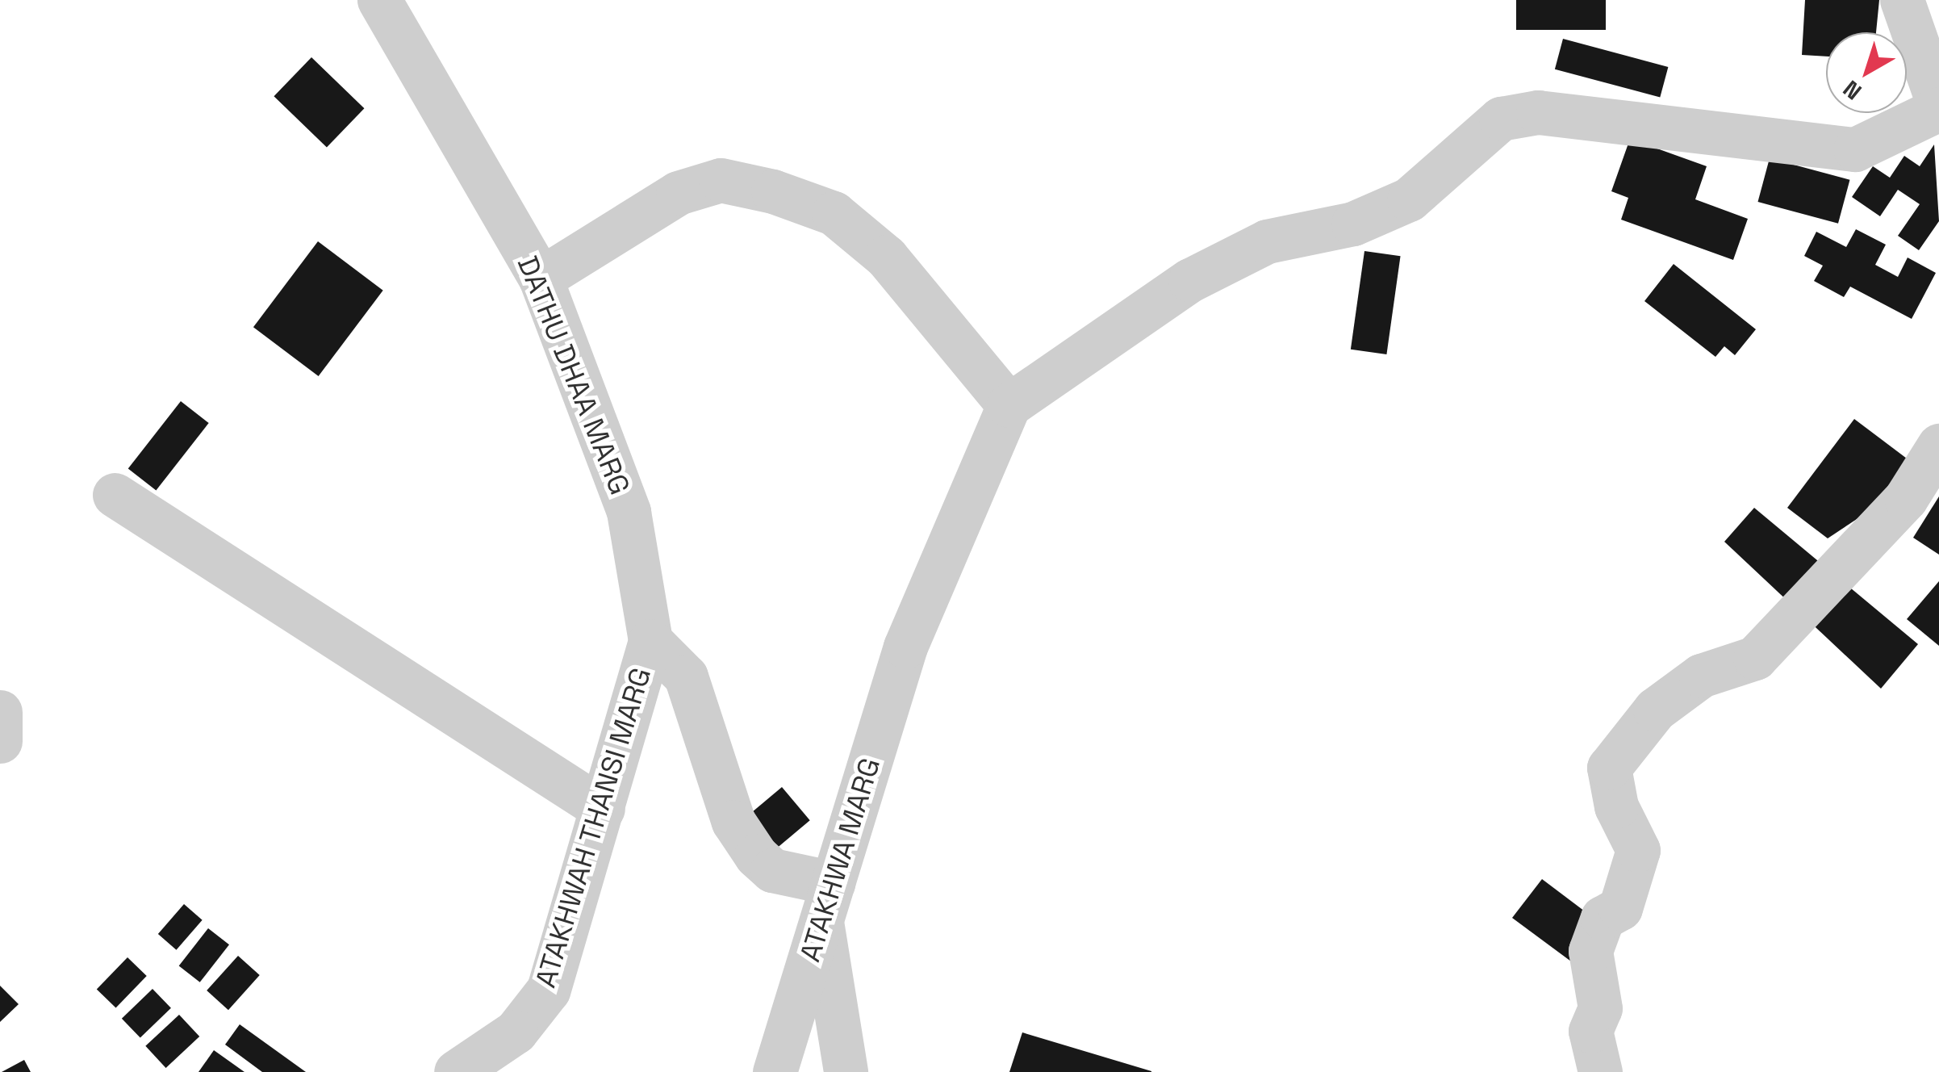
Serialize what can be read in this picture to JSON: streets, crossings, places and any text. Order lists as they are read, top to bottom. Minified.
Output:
{"streets":{"street":["DATHU DHAA MARG","ATAKHWAH THANSI MARG","ATAKHWA MARG"]},"crossings":[["DATHU DHAA MARG","ATAKHWAH THANSI MARG"]],"north":"bottom left"}
